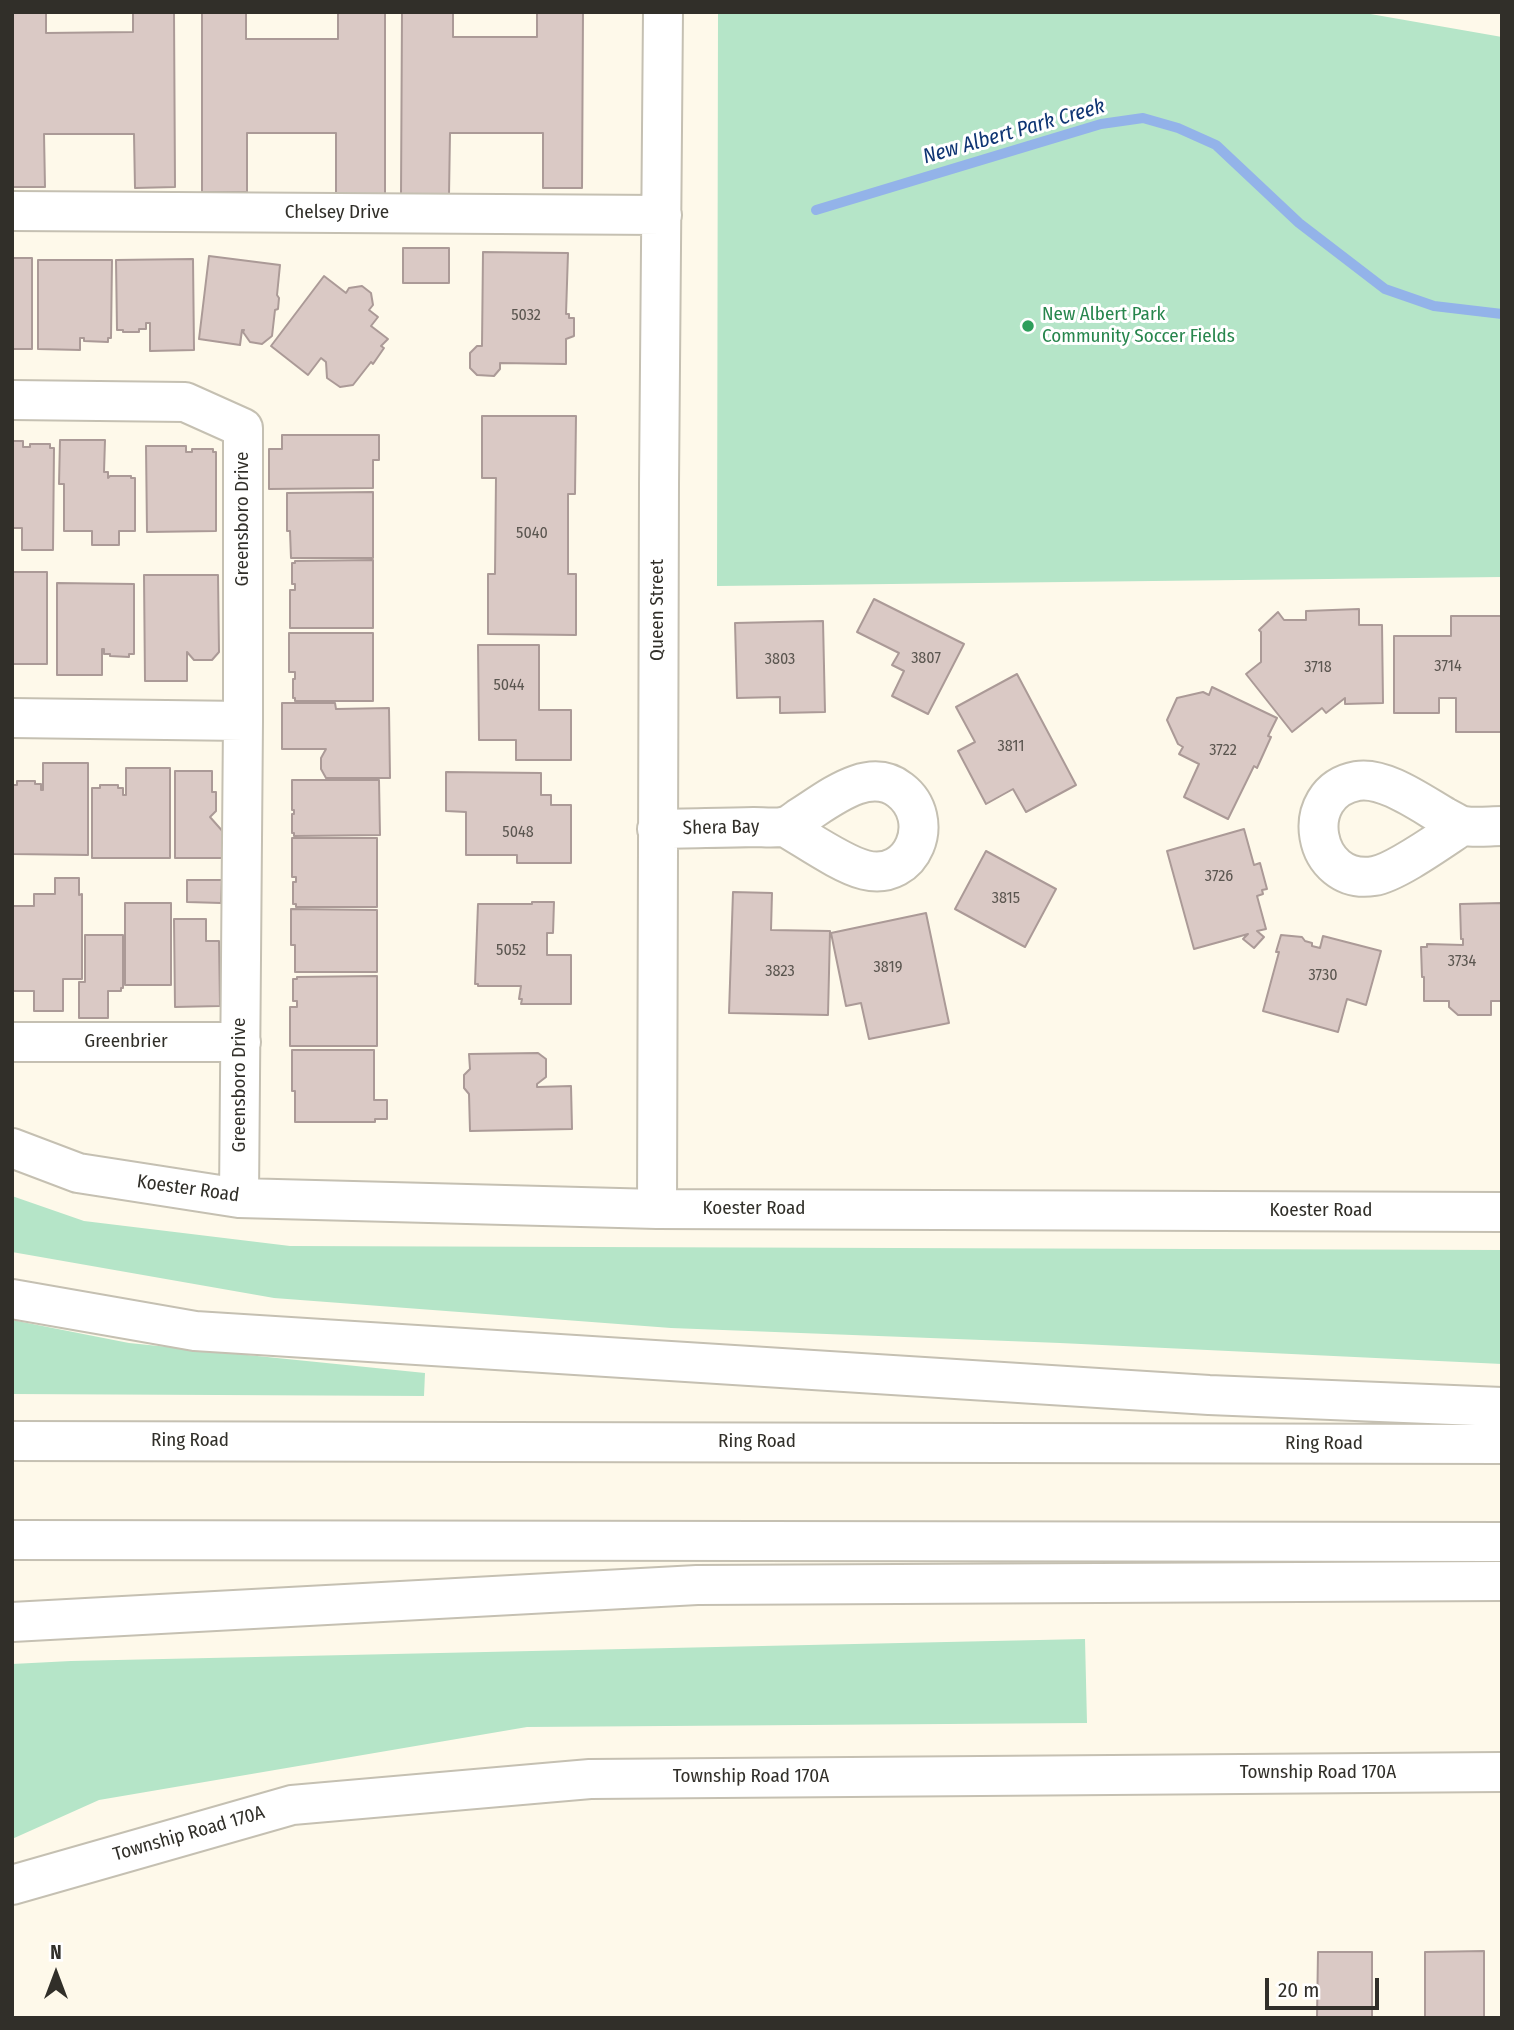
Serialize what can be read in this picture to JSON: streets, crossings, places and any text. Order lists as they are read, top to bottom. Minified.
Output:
{"streets":{"main road":["Chelsey Drive","Greensboro Drive","Queen Street","Shera Bay","Greenbrier","Koester Road","Ring Road","Township Road 170A"]},"crossings":[["Chelsey Drive","Queen Street"],["Greensboro Drive","Greenbrier"],["Greensboro Drive","Koester Road"],["Queen Street","Shera Bay"],["Queen Street","Koester Road"]],"water":["New Albert Park Creek"],"places":["New Albert Park Community Soccer Fields"],"house_numbers":["5032","5040","3807","3803","3714","3718","5044","3811","3722","5048","3726","3815","5052","3734","3819","3823","3730"],"scale_bar":"20 m","north":"top"}
